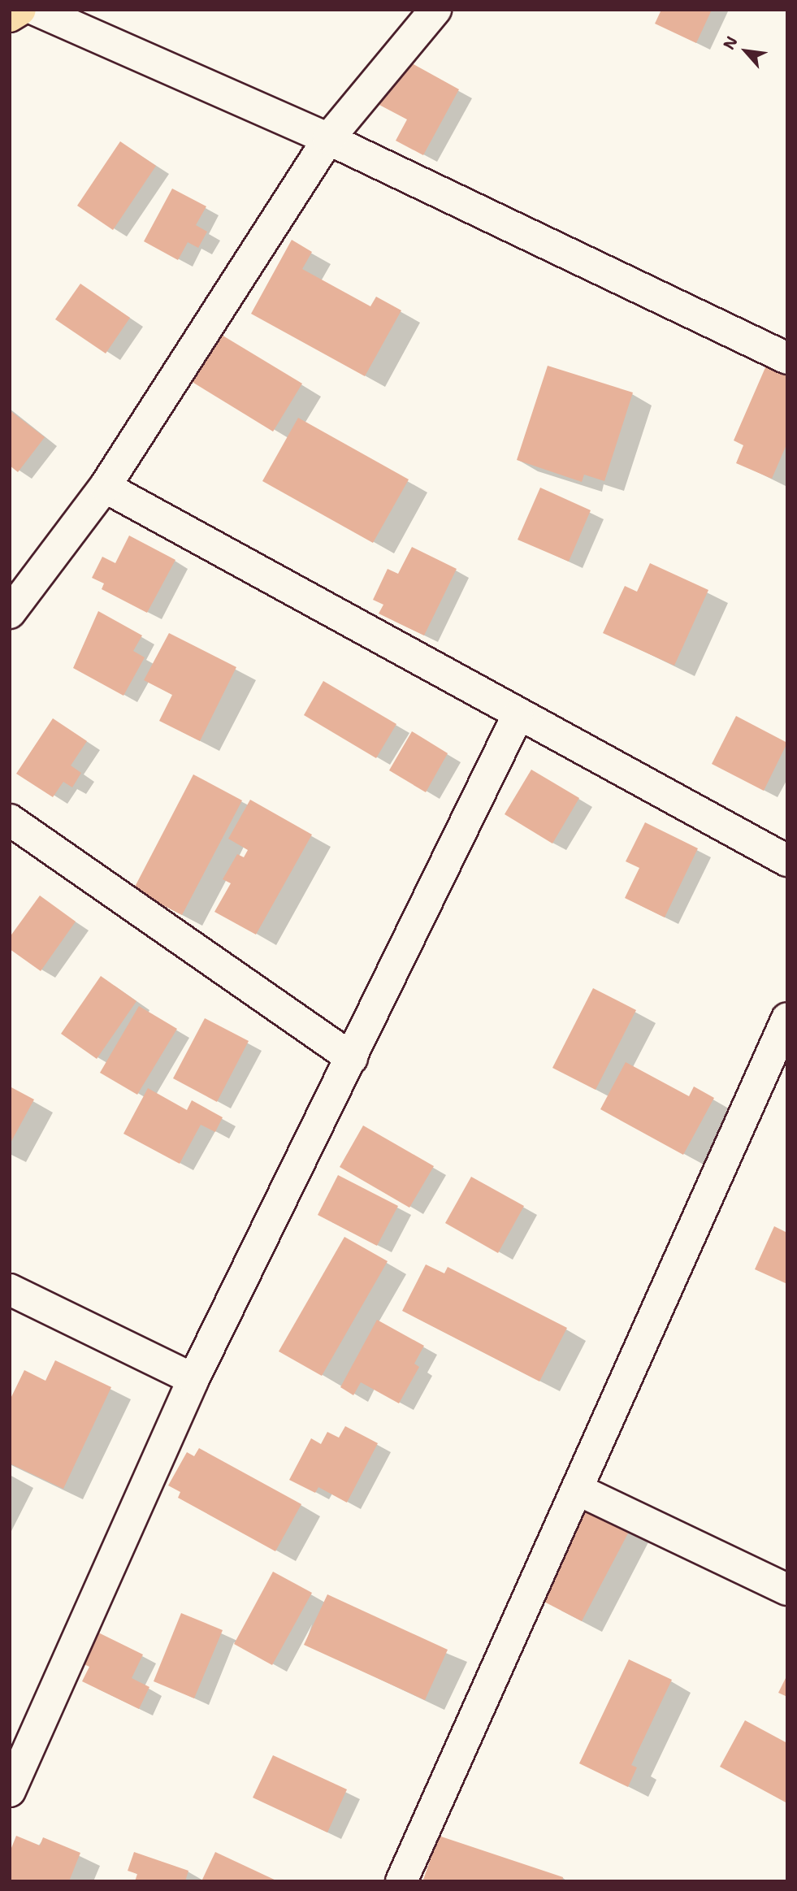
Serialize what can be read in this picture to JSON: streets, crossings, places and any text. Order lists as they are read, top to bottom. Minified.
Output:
{"north":"top left"}
